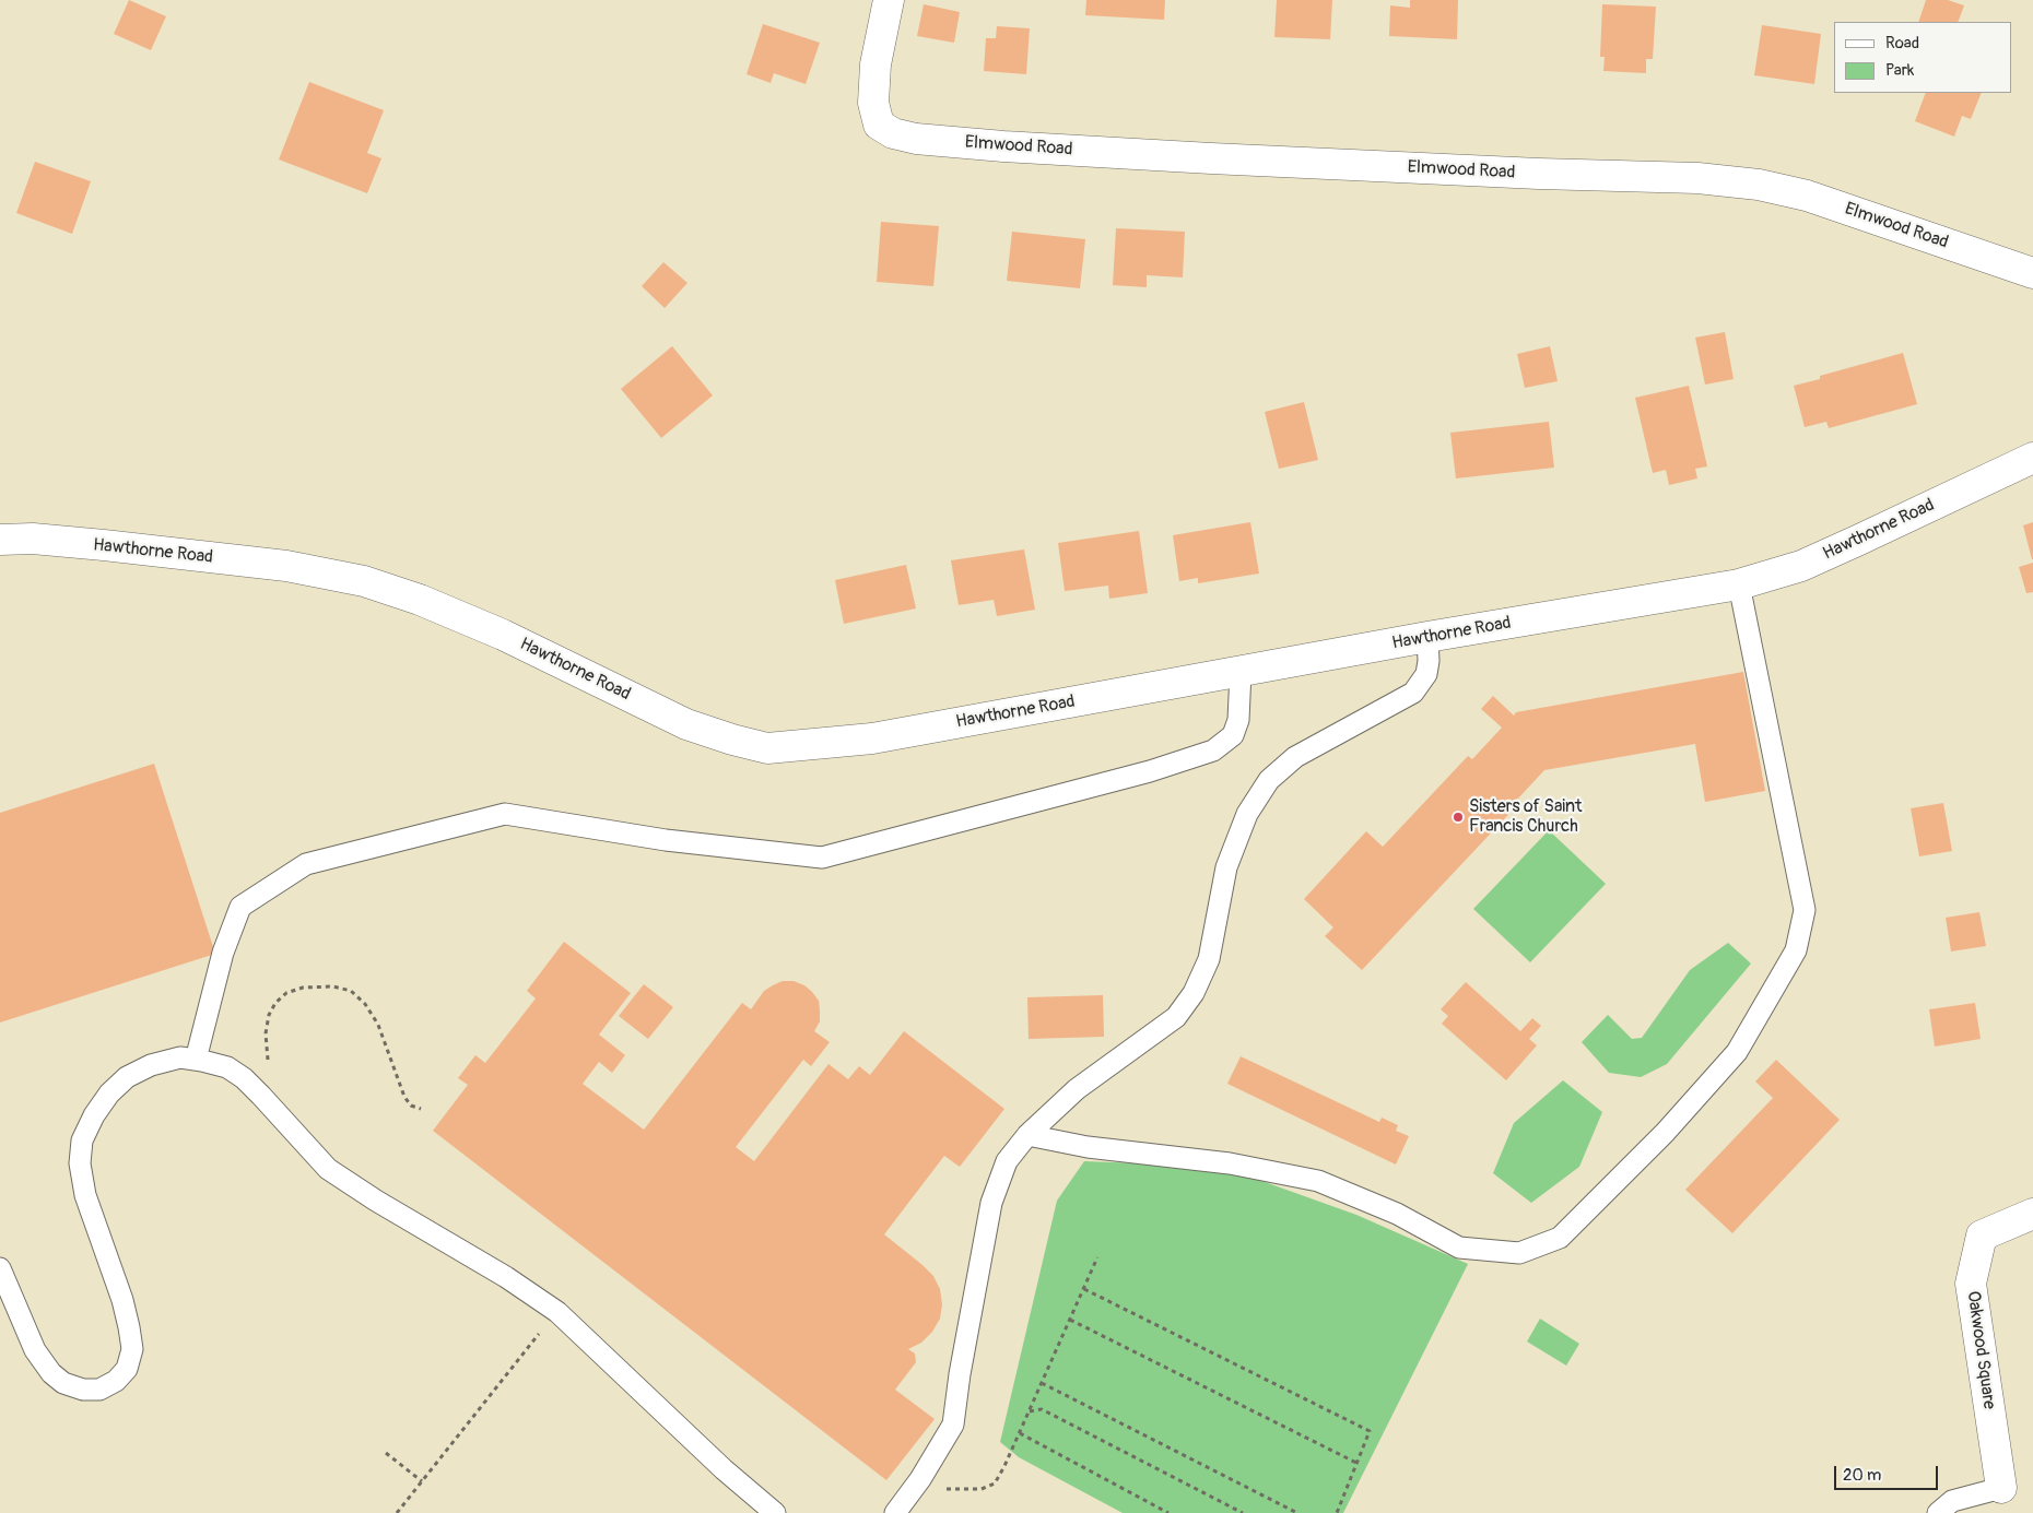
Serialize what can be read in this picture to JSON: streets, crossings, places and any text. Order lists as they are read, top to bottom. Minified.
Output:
{"streets":{"street":["Elmwood Road","Hawthorne Road","Oakwood Square"]},"places":["Sisters of Saint Francis Church"],"legend":["Road","Park"],"scale_bar":"20 m"}
